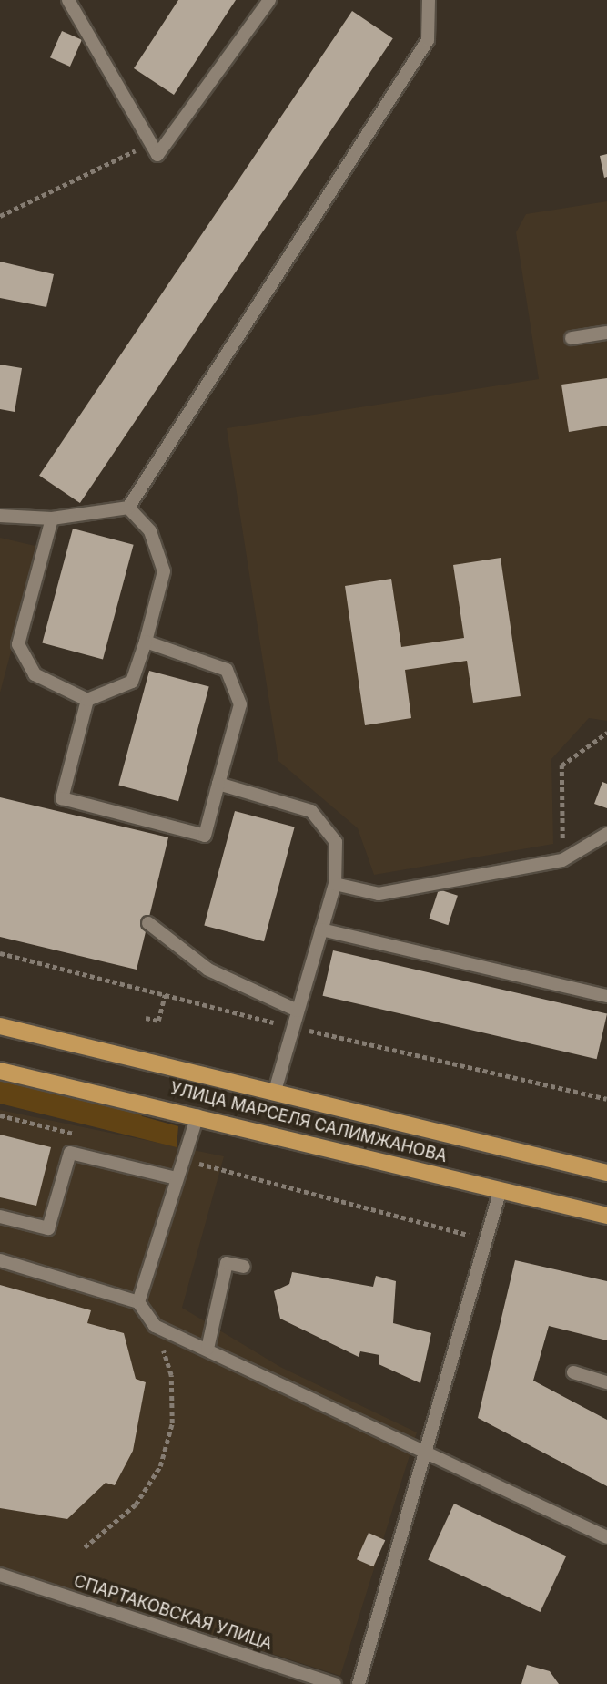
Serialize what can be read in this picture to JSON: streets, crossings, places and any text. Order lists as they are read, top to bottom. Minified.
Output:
{"streets":{"main road":["УЛИЦА МАРСЕЛЯ САЛИМЖАНОВА"],"street":["СПАРТАКОВСКАЯ УЛИЦА"]}}
